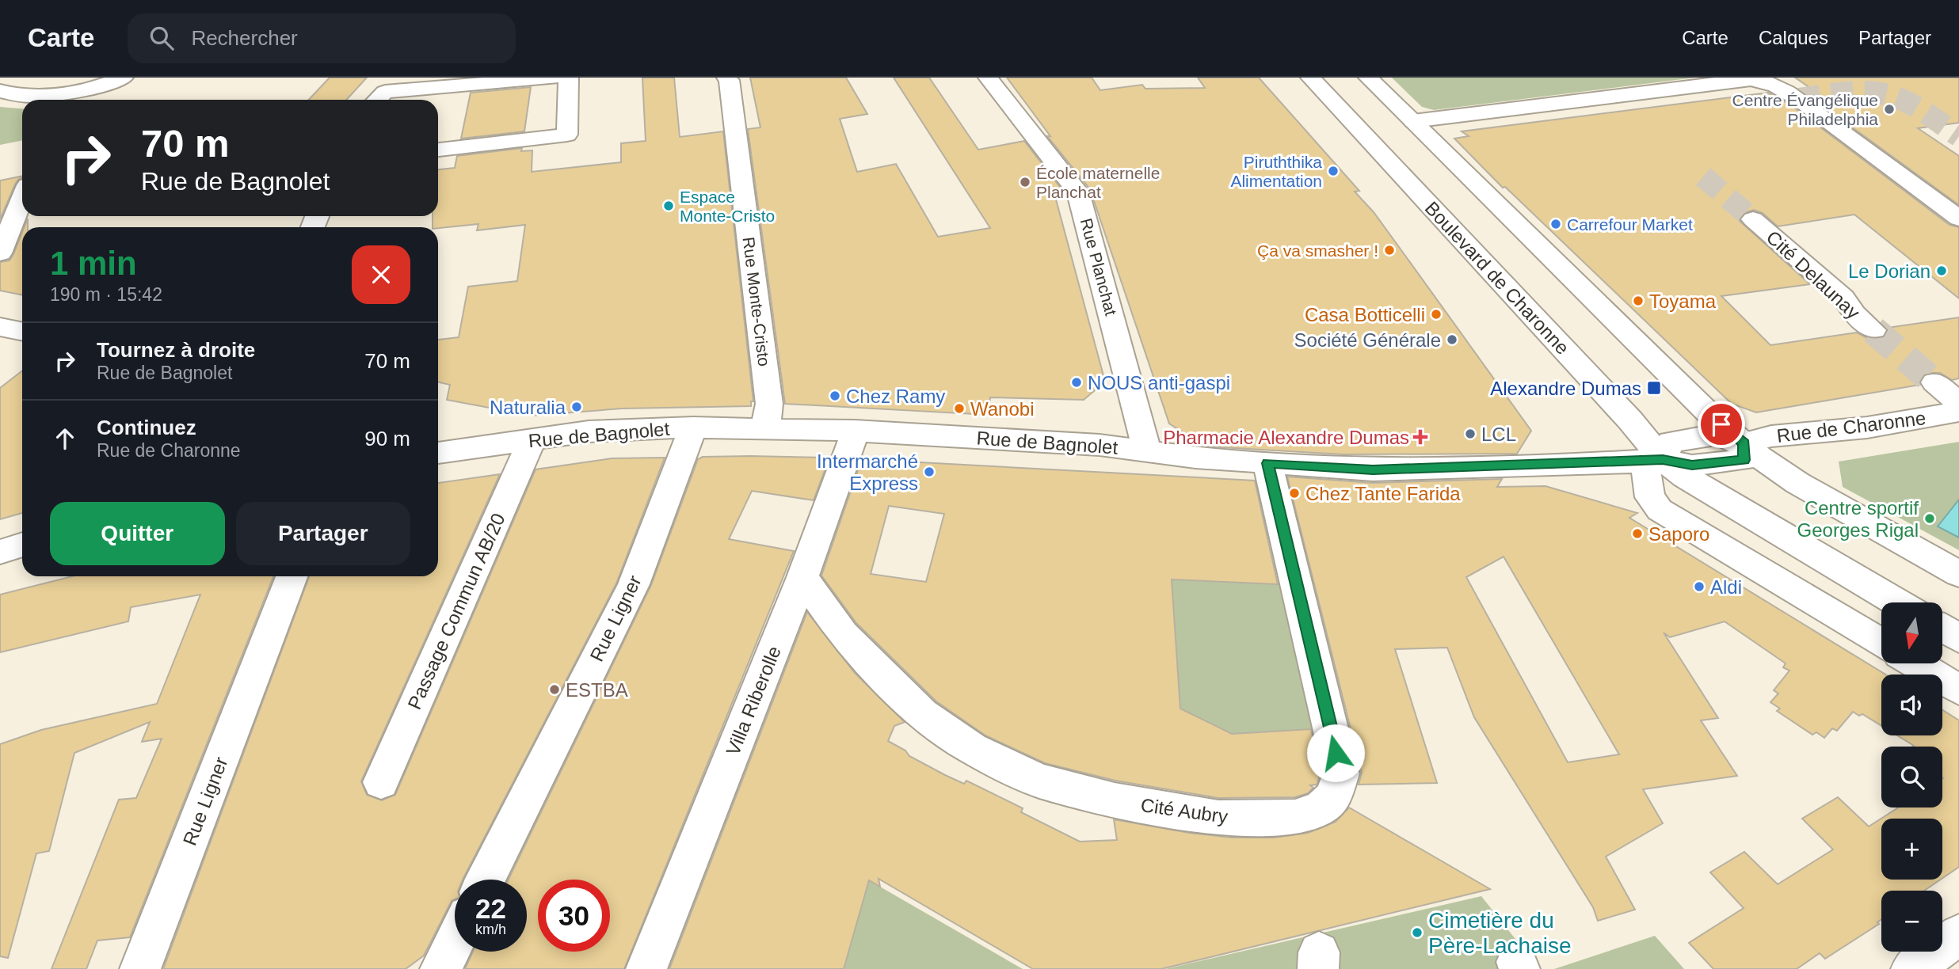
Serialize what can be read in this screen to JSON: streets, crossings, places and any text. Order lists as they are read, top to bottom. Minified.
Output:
{"streets":{"street":["Rue Planchat","Cité Delaunay","Boulevard de Charonne","Rue Monte-Cristo","Rue de Charonne","Rue de Bagnolet","Passage Commun AB/20","Rue Ligner","Villa Riberolle","Cité Aubry"]},"crossings":[["Rue Planchat","Rue de Bagnolet"],["Boulevard de Charonne","Rue de Bagnolet"],["Rue Monte-Cristo","Rue de Bagnolet"],["Rue de Bagnolet","Passage Commun AB/20"],["Rue de Bagnolet","Rue Ligner"],["Rue de Bagnolet","Villa Riberolle"],["Rue de Bagnolet","Cité Aubry"],["Villa Riberolle","Cité Aubry"]],"places":{"other":["Centre Évangélique Philadelphia","Piruththika Alimentation","École maternelle Planchat","Espace Monte-Cristo","Carrefour Market","Ça va smasher !","Le Dorian","Toyama","Casa Botticelli","Société Générale","NOUS anti-gaspi","Chez Ramy","Naturalia","Wanobi","LCL","Intermarché Express","Chez Tante Farida","Centre sportif Georges Rigal","Saporo","Aldi","ESTBA","Cimetière du Père-Lachaise"],"transit":["Alexandre Dumas"],"health":["Pharmacie Alexandre Dumas"]},"north":"bottom","page":{"header":"Carte","search":"Rechercher","nav":["Carte","Calques","Partager"],"turn":["70 m","Rue de Bagnolet"],"heading":["1 min","190 m · 15:42"],"list":[{"name":"Tournez à droite","note":"Rue de Bagnolet","value":"70 m"},{"name":"Continuez","note":"Rue de Charonne","value":"90 m"}],"buttons":["Quitter","Partager"],"map_buttons":["+","−"],"speed":"22 km/h","limit":"30"}}
